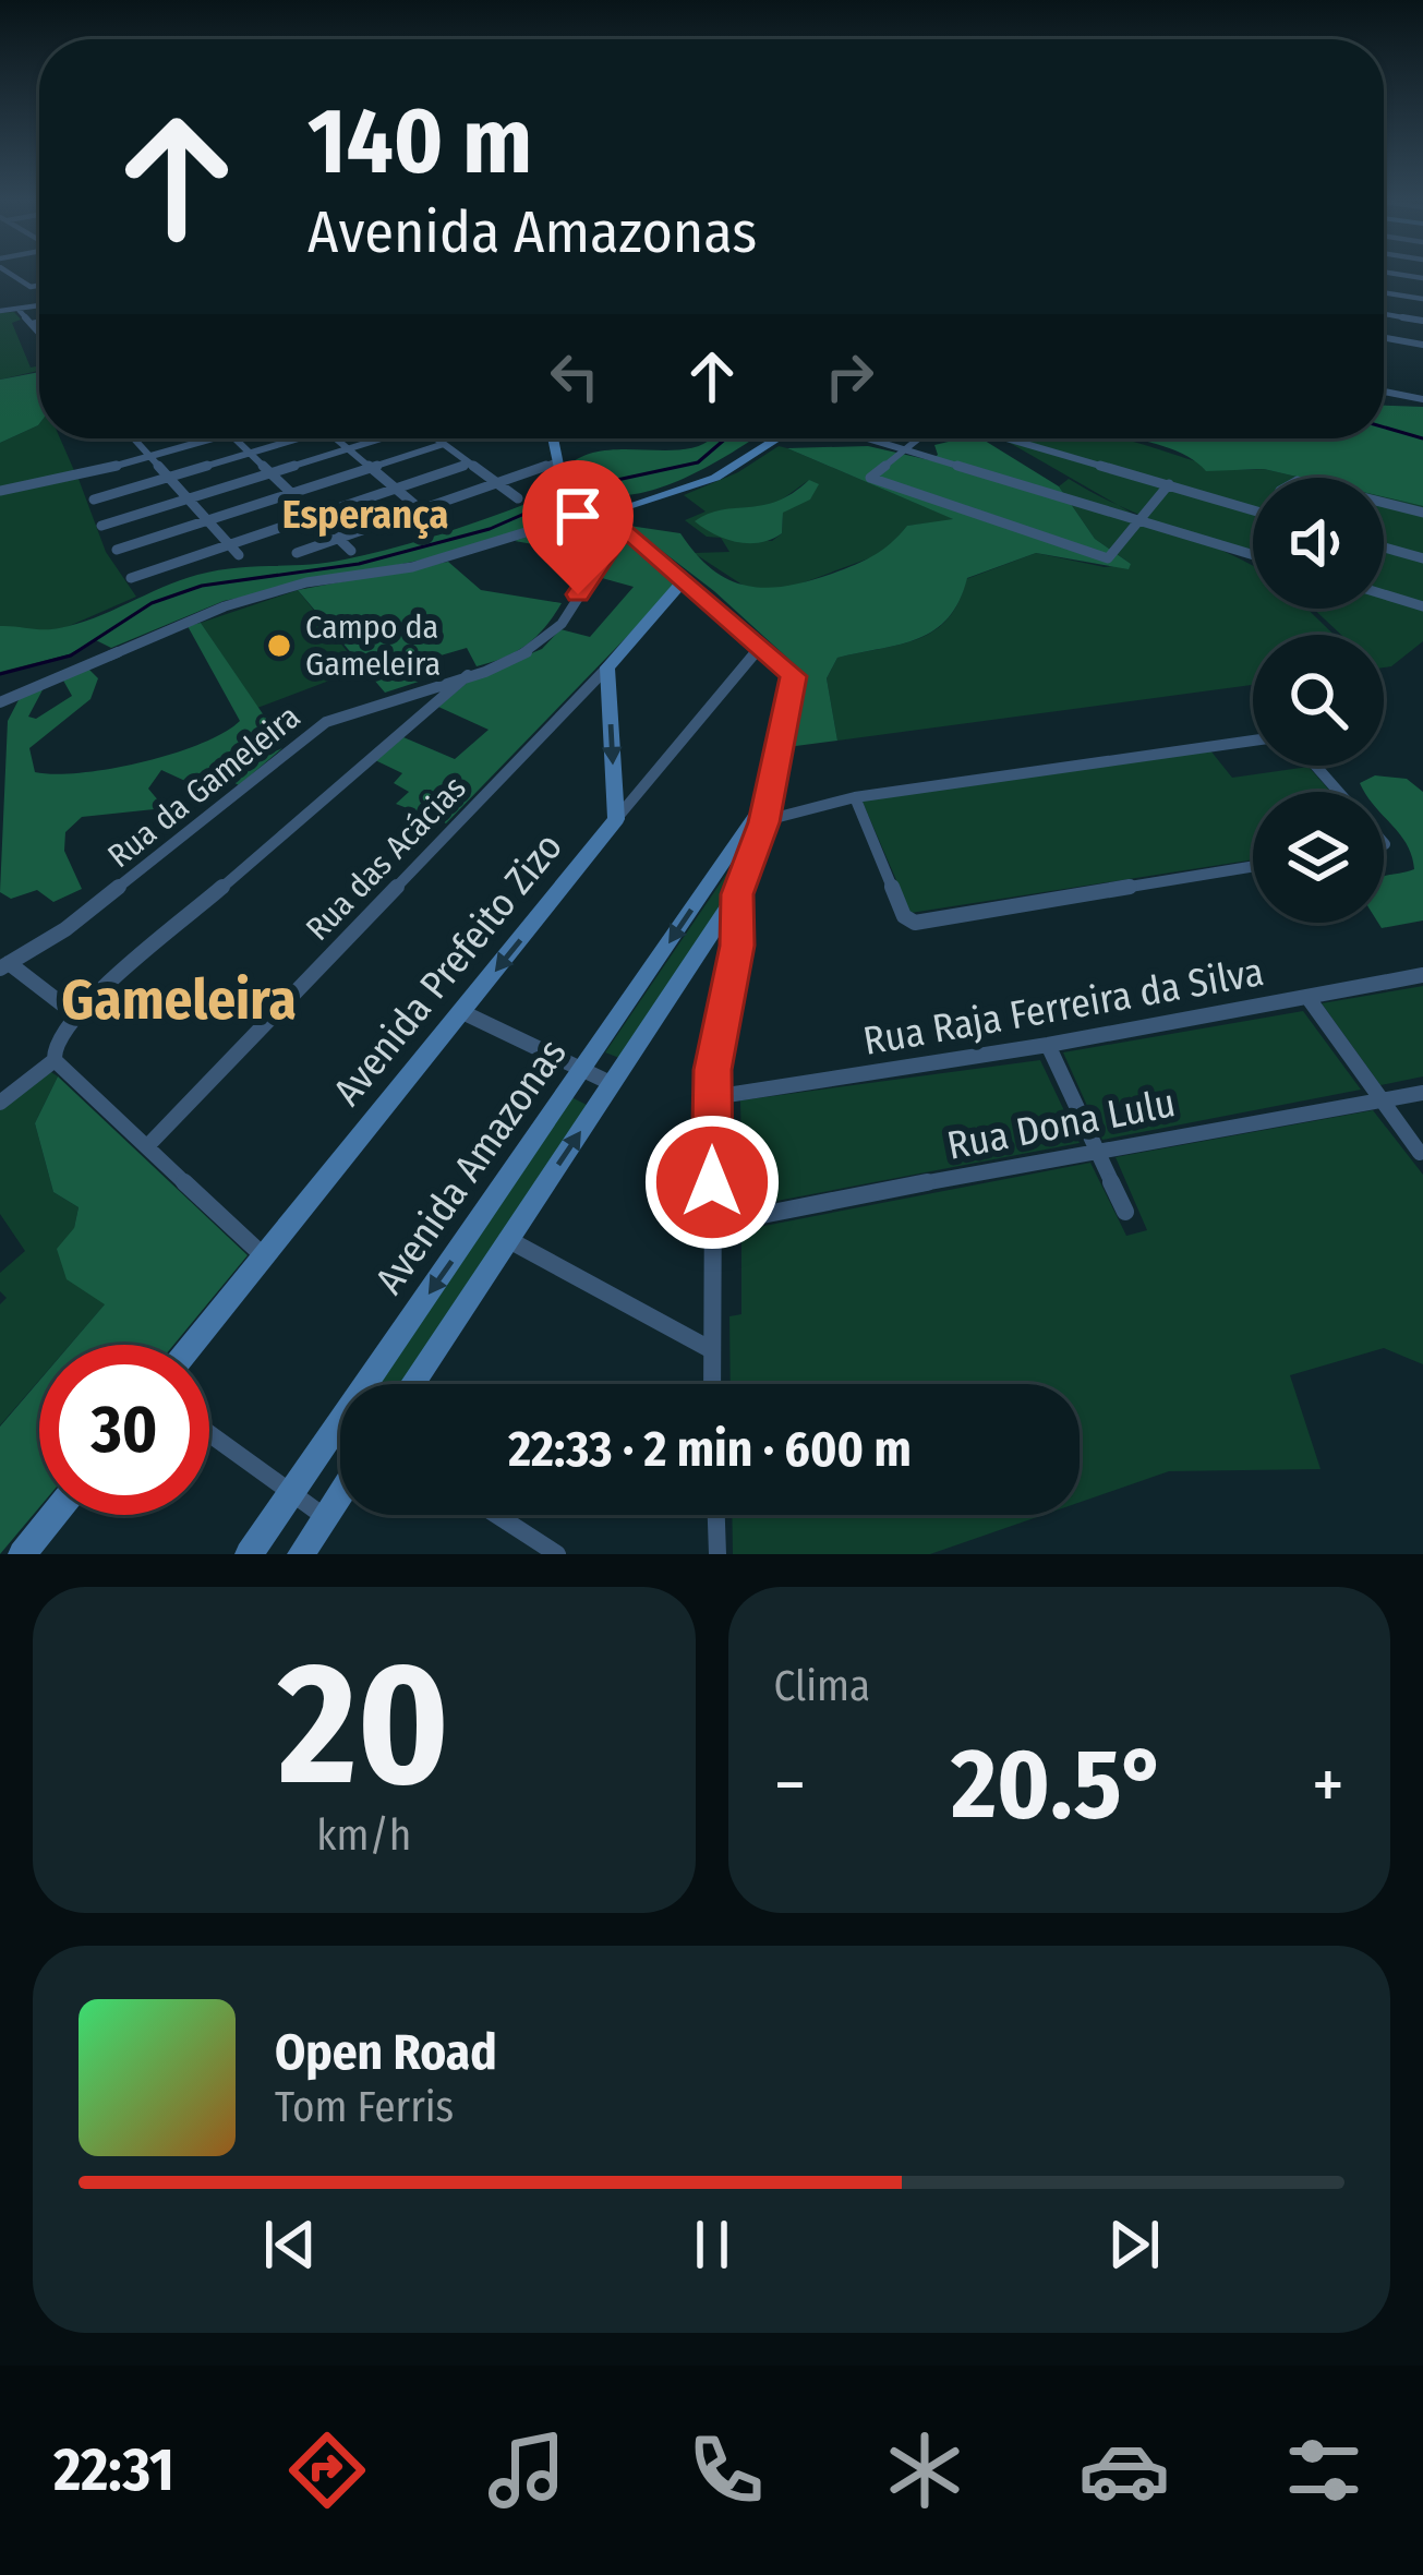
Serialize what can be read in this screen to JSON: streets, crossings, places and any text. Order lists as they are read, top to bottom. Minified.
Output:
{"streets":{"main road":["Avenida Prefeito Zizo","Avenida Amazonas"],"street":["Rua da Gameleira","Rua das Acácias","Rua Raja Ferreira da Silva","Rua Dona Lulu"]},"one_way":["Avenida Prefeito Zizo"],"districts":["Esperança","Gameleira"],"places":["Campo da Gameleira"],"page":{"turn":["140 m","Avenida Amazonas"],"limit":"30","trip":"22:33 · 2 min · 600 m","tile":[["20","km/h"],"Clima"],"heat":["−","20.5°","+"],"song":["Open Road","Tom Ferris"],"tabs":"22:31"}}
